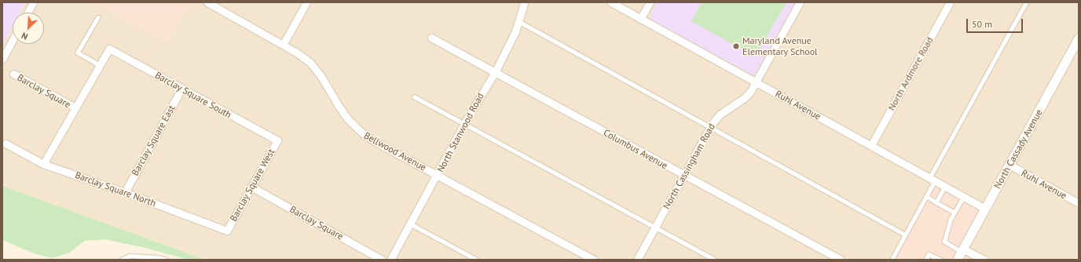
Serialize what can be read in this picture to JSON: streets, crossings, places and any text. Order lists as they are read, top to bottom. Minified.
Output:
{"streets":{"street":["North Ardmore Road","Barclay Square","Barclay Square South","Ruhl Avenue","North Stanwood Road","Barclay Square East","Columbus Avenue","North Cassady Avenue","Bellwood Avenue","North Cassingham Road","Barclay Square West","Barclay Square North"]},"crossings":[["North Ardmore Road","Ruhl Avenue"],["Barclay Square","Barclay Square South"],["Barclay Square","Barclay Square West"],["Barclay Square","Barclay Square North"],["Barclay Square South","Barclay Square East"],["Barclay Square South","Barclay Square West"],["Ruhl Avenue","North Cassady Avenue"],["Ruhl Avenue","North Cassingham Road"],["North Stanwood Road","Columbus Avenue"],["North Stanwood Road","Bellwood Avenue"],["Barclay Square East","Barclay Square North"],["Columbus Avenue","North Cassingham Road"],["Barclay Square West","Barclay Square North"]],"places":["Maryland Avenue Elementary School"],"scale_bar":"50 m","north":"bottom left"}
